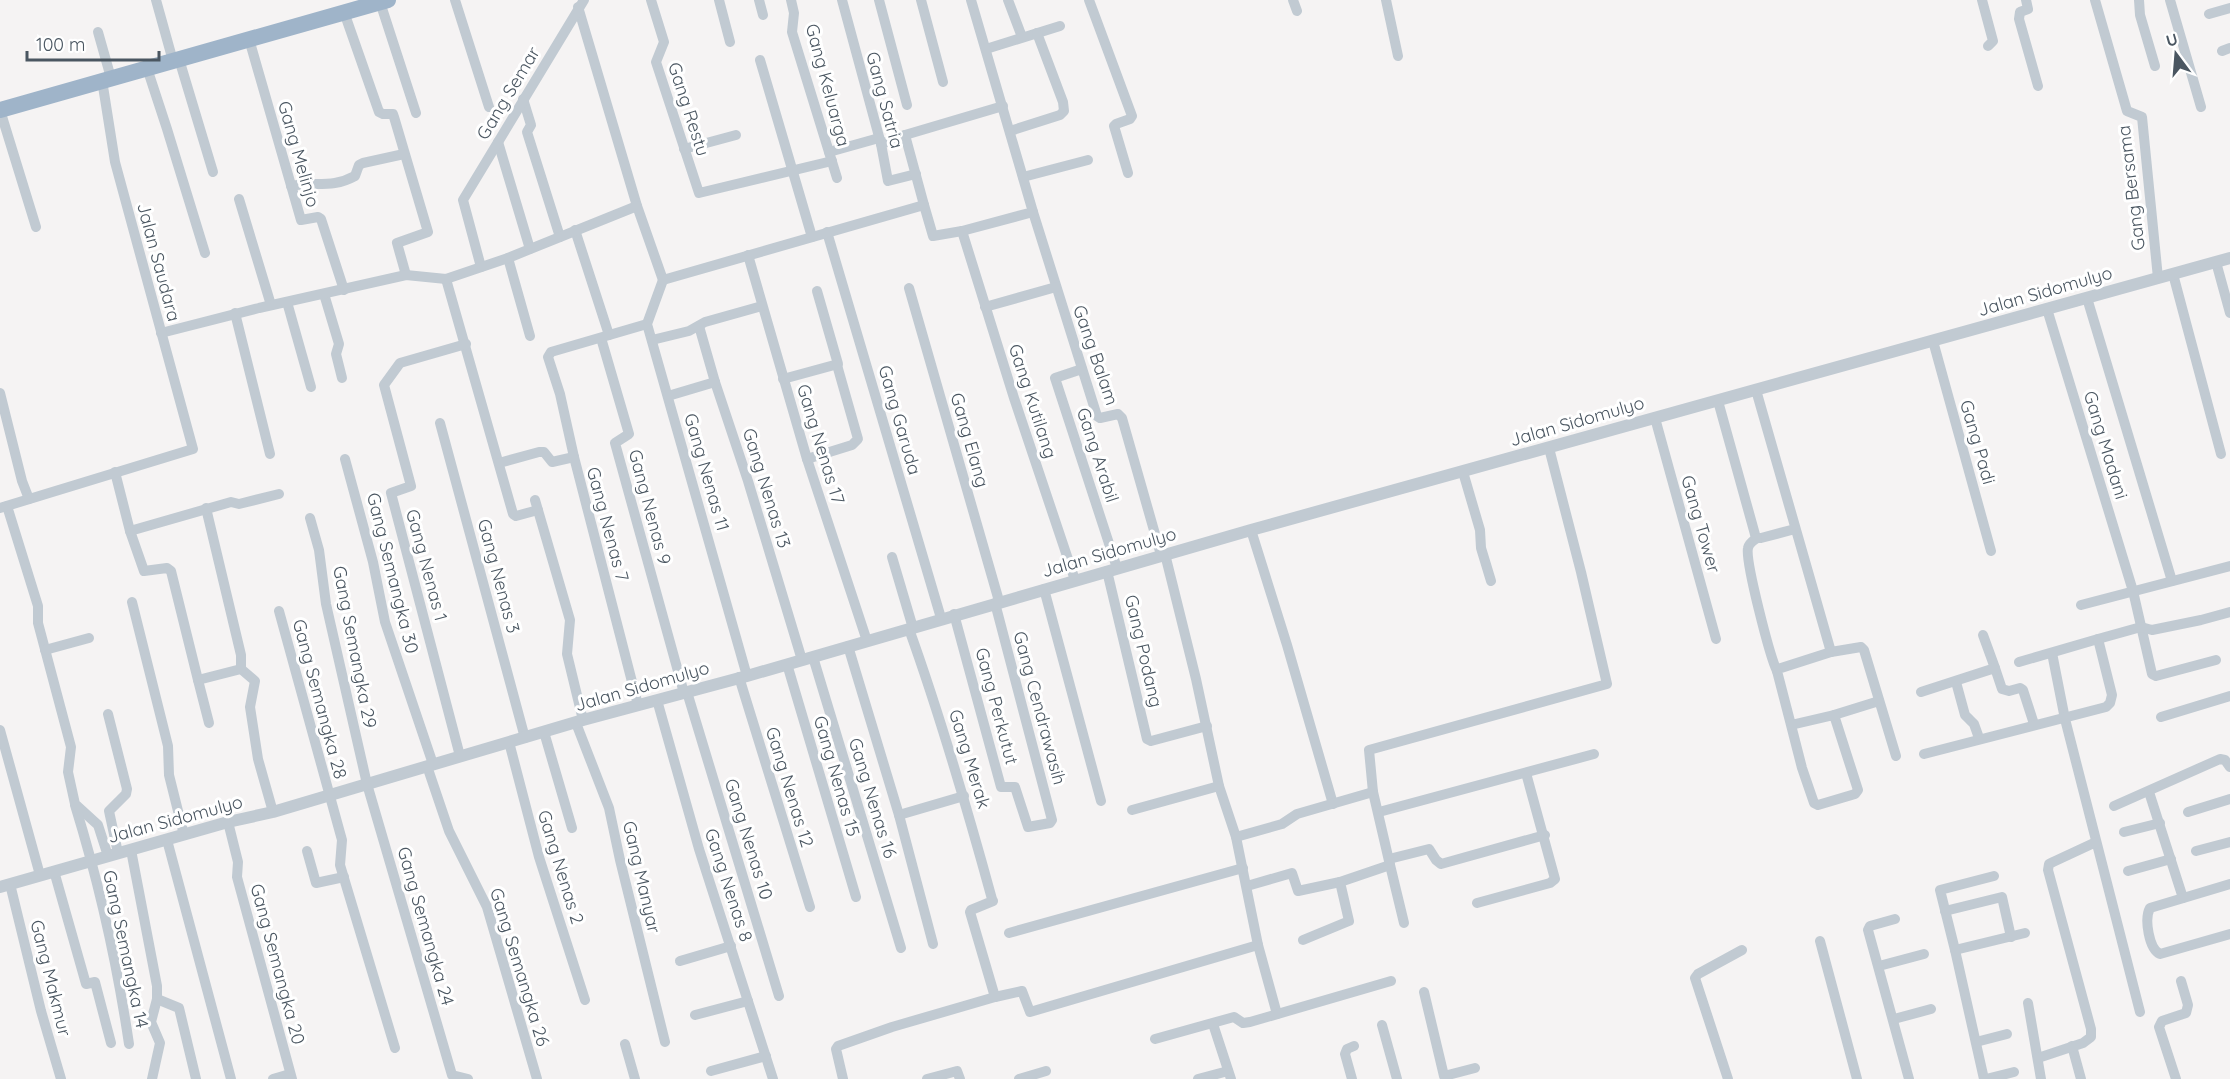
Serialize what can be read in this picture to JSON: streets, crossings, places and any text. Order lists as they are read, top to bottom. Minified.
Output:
{"streets":{"street":["Gang Keluarga","Gang Semar","Gang Satria","Gang Restu","Gang Melinjo","Gang Bersama","Jalan Saudara","Jalan Sidomulyo","Gang Balam","Gang Kutilang","Gang Garuda","Gang Elang","Gang Padi","Gang Nenas 17","Gang Madani","Gang Arabil","Gang Nenas 11","Gang Nenas 13","Gang Nenas 9","Gang Nenas 7","Gang Tower","Gang Nenas 1","Gang Semangka 30","Gang Nenas 3","Gang Semangka 29","Gang Podang","Gang Semangka 28","Gang Perkutut","Gang Cendrawasih","Gang Merak","Gang Nenas 15","Gang Nenas 12","Gang Nenas 16","Gang Nenas 10","Gang Nenas 2","Gang Manyar","Gang Nenas 8","Gang Semangka 24","Gang Semangka 14","Gang Semangka 20","Gang Semangka 26","Gang Makmur"]},"crossings":[["Gang Bersama","Jalan Sidomulyo"],["Jalan Sidomulyo","Gang Balam"],["Jalan Sidomulyo","Gang Kutilang"],["Jalan Sidomulyo","Gang Garuda"],["Jalan Sidomulyo","Gang Elang"],["Jalan Sidomulyo","Gang Padi"],["Jalan Sidomulyo","Gang Nenas 17"],["Jalan Sidomulyo","Gang Madani"],["Jalan Sidomulyo","Gang Arabil"],["Jalan Sidomulyo","Gang Nenas 11"],["Jalan Sidomulyo","Gang Nenas 13"],["Jalan Sidomulyo","Gang Nenas 9"],["Jalan Sidomulyo","Gang Nenas 7"],["Jalan Sidomulyo","Gang Tower"],["Jalan Sidomulyo","Gang Nenas 1"],["Jalan Sidomulyo","Gang Semangka 30"],["Jalan Sidomulyo","Gang Nenas 3"],["Jalan Sidomulyo","Gang Semangka 29"],["Jalan Sidomulyo","Gang Podang"],["Jalan Sidomulyo","Gang Semangka 28"],["Jalan Sidomulyo","Gang Perkutut"],["Jalan Sidomulyo","Gang Cendrawasih"],["Jalan Sidomulyo","Gang Merak"],["Jalan Sidomulyo","Gang Nenas 15"],["Jalan Sidomulyo","Gang Nenas 12"],["Jalan Sidomulyo","Gang Nenas 16"],["Jalan Sidomulyo","Gang Nenas 10"],["Jalan Sidomulyo","Gang Nenas 2"],["Jalan Sidomulyo","Gang Manyar"],["Jalan Sidomulyo","Gang Nenas 8"],["Jalan Sidomulyo","Gang Semangka 24"],["Jalan Sidomulyo","Gang Semangka 14"],["Jalan Sidomulyo","Gang Semangka 20"],["Jalan Sidomulyo","Gang Semangka 26"],["Jalan Sidomulyo","Gang Makmur"],["Gang Balam","Gang Arabil"],["Gang Elang","Gang Cendrawasih"],["Gang Arabil","Gang Podang"],["Gang Nenas 11","Gang Nenas 12"],["Gang Nenas 13","Gang Nenas 16"],["Gang Nenas 9","Gang Nenas 7"],["Gang Nenas 9","Gang Nenas 10"],["Gang Semangka 30","Gang Semangka 26"],["Gang Semangka 29","Gang Semangka 24"],["Gang Perkutut","Gang Cendrawasih"]],"scale_bar":"100 m","north":"top"}
